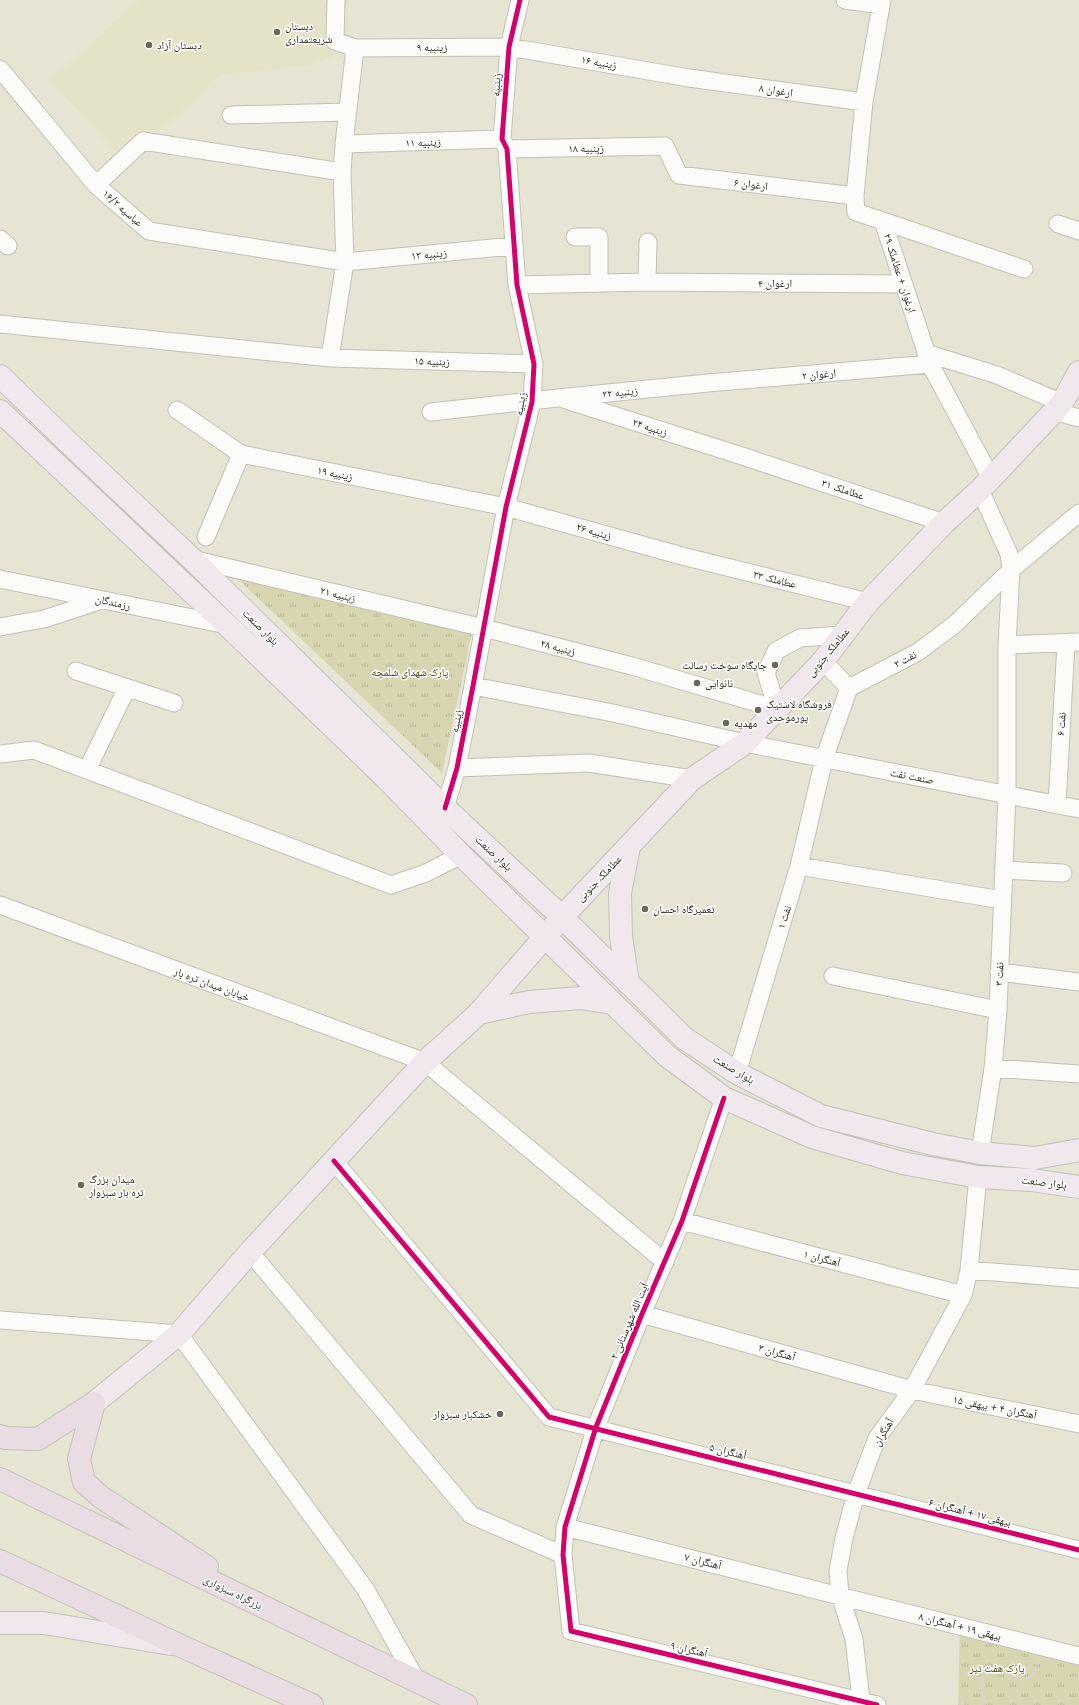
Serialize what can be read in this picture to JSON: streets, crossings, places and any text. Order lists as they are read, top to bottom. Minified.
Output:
{"streets":{"highway":["بزرگراه سبزواری"],"main road":["بلوار صنعت","عطاملک جنوبی"],"street":["زینبیه ۹","زینبیه ۱۶","زینبیه","ارغوان ۸","زینبیه ۱۱","زینبیه ۱۸","ارغوان ۶","عباسیه ۱۶/۲","زینبیه ۱۳","ارغوان + عطاملک ۲۹","ارغوان ۴","زینبیه ۱۵","ارغوان ۲","زینبیه ۲۲","زینبیه ۲۴","زینبیه ۱۹","عطاملک ۳۱","زینبیه ۲۶","عطاملک ۳۳","زینبیه ۲۱","رزمندگان","زینبیه ۲۸","نفت ۲","نفت ۶","صنعت نفت","نفت ۱","نفت ۳","خیابان میدان تره بار","آهنگران ۱","آیت الله شهرستانی ۲","آهنگران ۳","آهنگران ۴ + بیهقی ۱۵","آهنگران","آهنگران ۵","بیهقی ۱۷ + آهنگران ۶","آهنگران ۷","بیهقی ۱۹ + آهنگران ۸","آهنگران ۹"]},"crossings":[["زینبیه ۹","زینبیه ۱۶"],["زینبیه ۹","زینبیه"],["زینبیه ۱۶","زینبیه"],["زینبیه ۱۶","ارغوان ۸"],["زینبیه","زینبیه ۱۱"],["زینبیه","زینبیه ۱۸"],["زینبیه","زینبیه ۱۳"],["زینبیه","ارغوان ۴"],["زینبیه","زینبیه ۱۵"],["زینبیه","زینبیه ۲۲"],["زینبیه","زینبیه ۱۹"],["زینبیه","زینبیه ۲۶"],["زینبیه","زینبیه ۲۱"],["زینبیه","بلوار صنعت"],["زینبیه","زینبیه ۲۸"],["زینبیه","صنعت نفت"],["ارغوان ۸","ارغوان + عطاملک ۲۹"],["زینبیه ۱۱","زینبیه ۱۸"],["زینبیه ۱۸","ارغوان ۶"],["ارغوان ۶","ارغوان + عطاملک ۲۹"],["عباسیه ۱۶/۲","زینبیه ۱۳"],["ارغوان + عطاملک ۲۹","ارغوان ۴"],["ارغوان + عطاملک ۲۹","ارغوان ۲"],["ارغوان + عطاملک ۲۹","عطاملک جنوبی"],["ارغوان + عطاملک ۲۹","نفت ۲"],["ارغوان + عطاملک ۲۹","نفت ۳"],["ارغوان ۲","زینبیه ۲۲"],["زینبیه ۲۲","زینبیه ۲۴"],["زینبیه ۲۴","عطاملک ۳۱"],["زینبیه ۱۹","زینبیه ۲۶"],["عطاملک ۳۱","عطاملک جنوبی"],["زینبیه ۲۶","عطاملک ۳۳"],["عطاملک ۳۳","عطاملک جنوبی"],["زینبیه ۲۱","بلوار صنعت"],["زینبیه ۲۱","زینبیه ۲۸"],["رزمندگان","بلوار صنعت"],["بلوار صنعت","عطاملک جنوبی"],["بلوار صنعت","نفت ۱"],["بلوار صنعت","نفت ۳"],["بلوار صنعت","آیت الله شهرستانی ۲"],["بلوار صنعت","آهنگران"],["زینبیه ۲۸","عطاملک جنوبی"],["عطاملک جنوبی","صنعت نفت"],["عطاملک جنوبی","خیابان میدان تره بار"],["عطاملک جنوبی","آهنگران ۵"],["نفت ۲","نفت ۳"],["نفت ۶","صنعت نفت"],["صنعت نفت","نفت ۱"],["صنعت نفت","نفت ۳"],["خیابان میدان تره بار","آیت الله شهرستانی ۲"],["آهنگران ۱","آیت الله شهرستانی ۲"],["آهنگران ۱","آهنگران"],["آیت الله شهرستانی ۲","آهنگران ۳"],["آیت الله شهرستانی ۲","آهنگران ۵"],["آیت الله شهرستانی ۲","آهنگران ۷"],["آیت الله شهرستانی ۲","آهنگران ۹"],["آهنگران ۳","آهنگران ۴ + بیهقی ۱۵"],["آهنگران ۳","آهنگران"],["آهنگران ۴ + بیهقی ۱۵","آهنگران"],["آهنگران","آهنگران ۵"],["آهنگران","بیهقی ۱۷ + آهنگران ۶"],["آهنگران","آهنگران ۷"],["آهنگران","بیهقی ۱۹ + آهنگران ۸"],["آهنگران","آهنگران ۹"],["آهنگران ۵","بیهقی ۱۷ + آهنگران ۶"],["آهنگران ۷","بیهقی ۱۹ + آهنگران ۸"]],"parks":["پارک شهدای شلمچه","پارک هفت تیر"],"places":["دبستان شریعتمداری","دبستان آزاد","جایگاه سوخت رسالت","نانوایی","فروشگاه لاستیک پورموحدی","مهدیه","تعمیرگاه احسان","میدان بزرگ تره بار سبزوار","خشکبار سبزوار"]}
